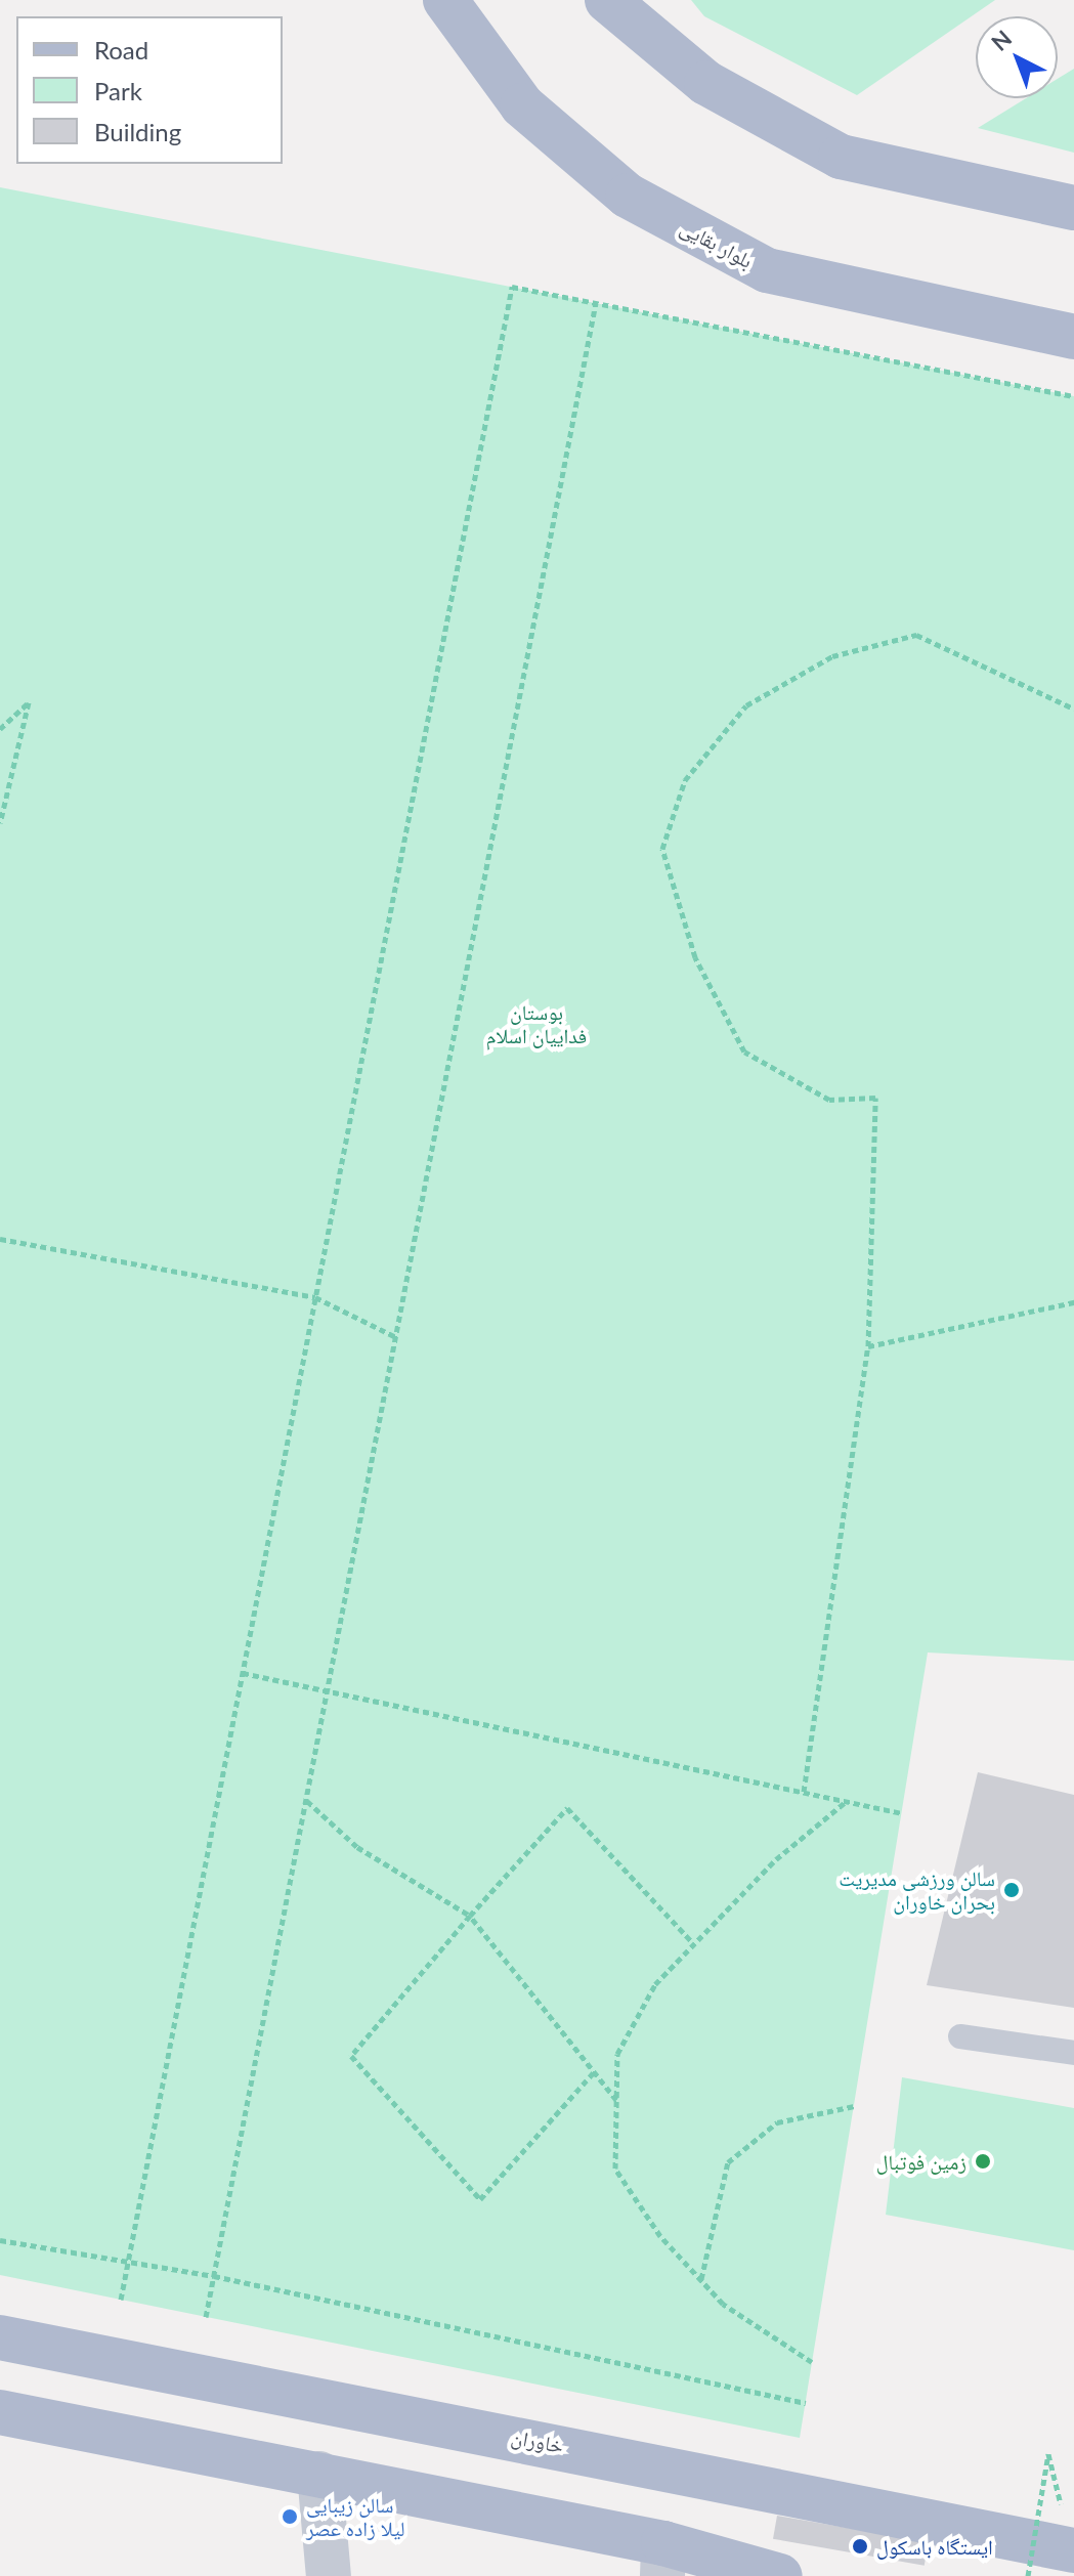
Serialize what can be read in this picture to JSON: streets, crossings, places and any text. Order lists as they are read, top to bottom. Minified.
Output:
{"streets":{"main road":["بلوار بقایی","خاوران"]},"parks":["بوستان فداییان اسلام"],"places":["سالن ورزشی مدیریت بحران خاوران","زمین فوتبال","سالن زیبایی لیلا زاده عصر","ایستگاه باسکول"],"legend":["Road","Park","Building"],"north":"top left"}
